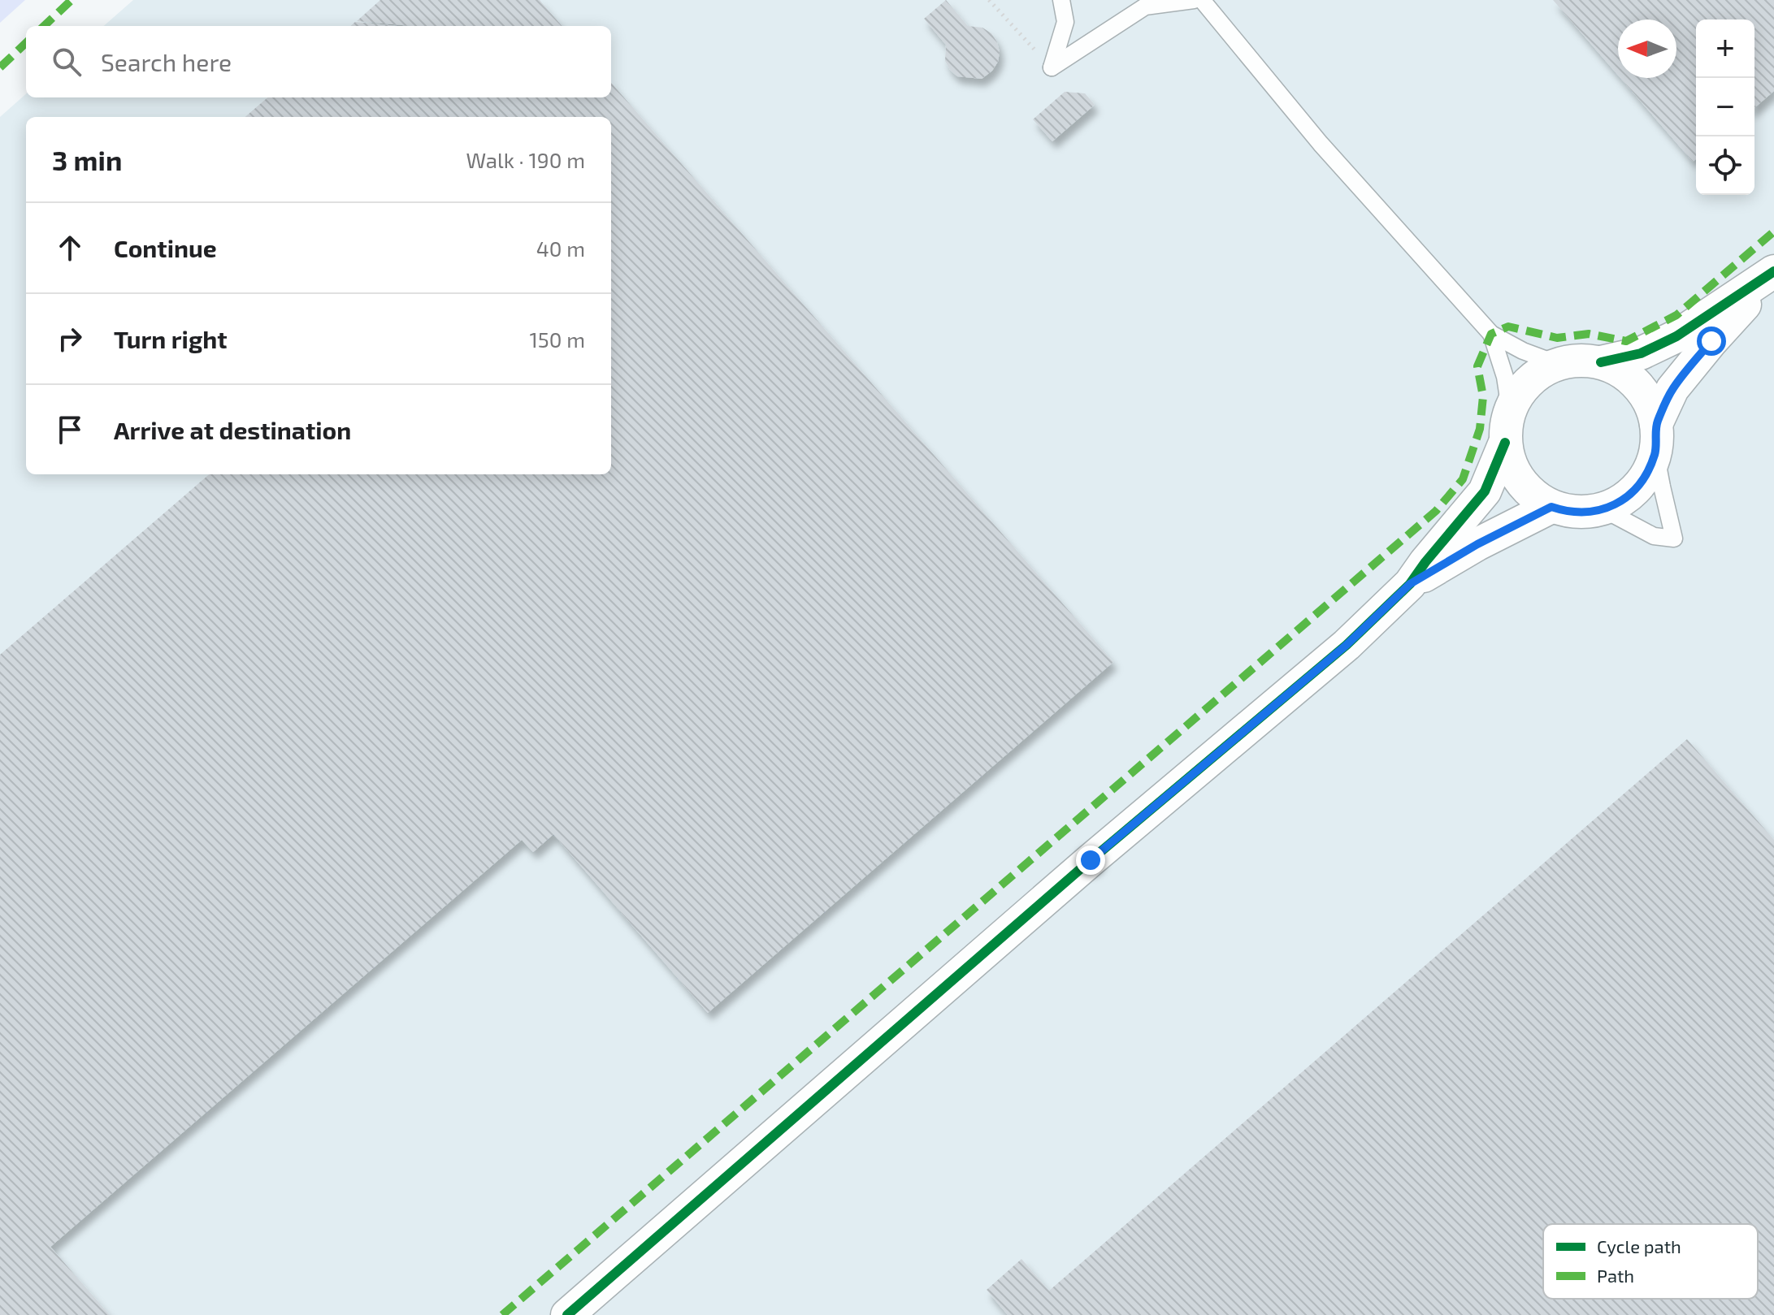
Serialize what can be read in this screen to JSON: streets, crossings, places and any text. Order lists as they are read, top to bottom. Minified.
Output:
{"legend":["Cycle path","Path"],"north":"left","page":{"map_buttons":["+","−"],"search":"Search here","heading":["3 min","Walk · 190 m"],"list":[["Continue","40 m"],["Turn right","150 m"],"Arrive at destination"]}}
